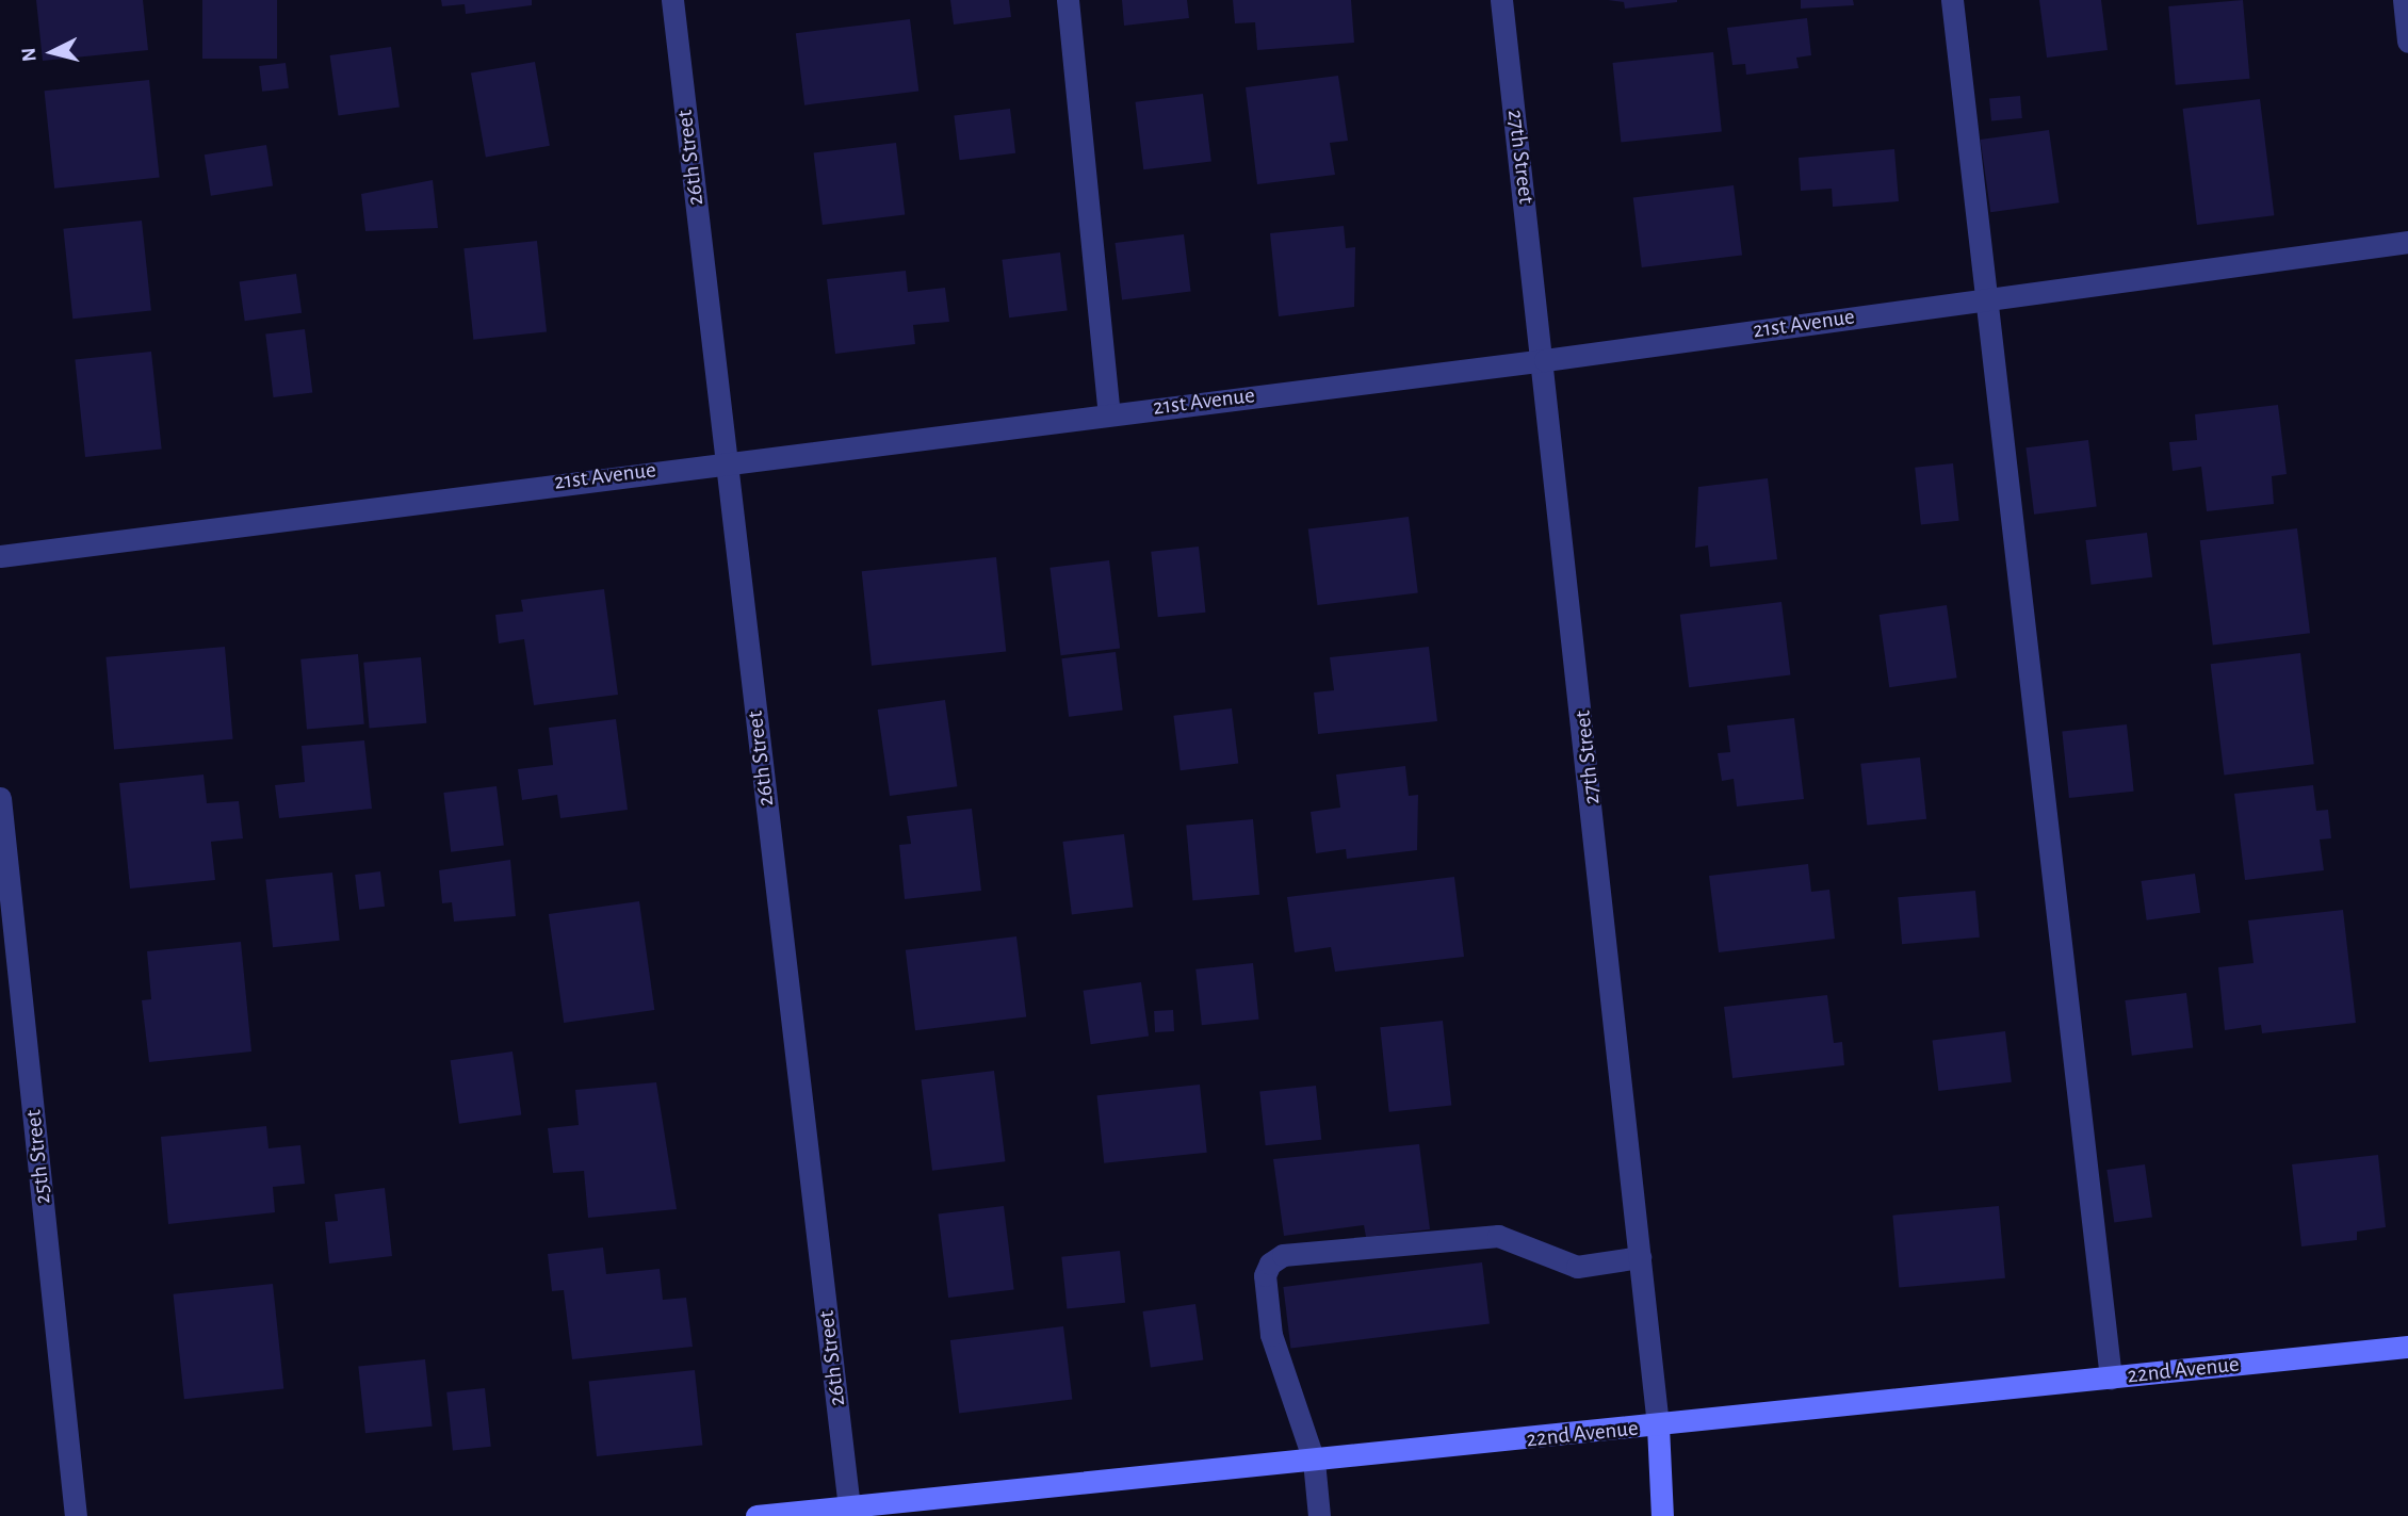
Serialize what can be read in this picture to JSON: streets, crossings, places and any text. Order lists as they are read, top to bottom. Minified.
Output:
{"streets":{"street":["27th Street","26th Street","21st Avenue","25th Street","22nd Avenue"]},"crossings":[["27th Street","21st Avenue"],["27th Street","22nd Avenue"],["26th Street","21st Avenue"],["26th Street","22nd Avenue"]],"north":"left"}
